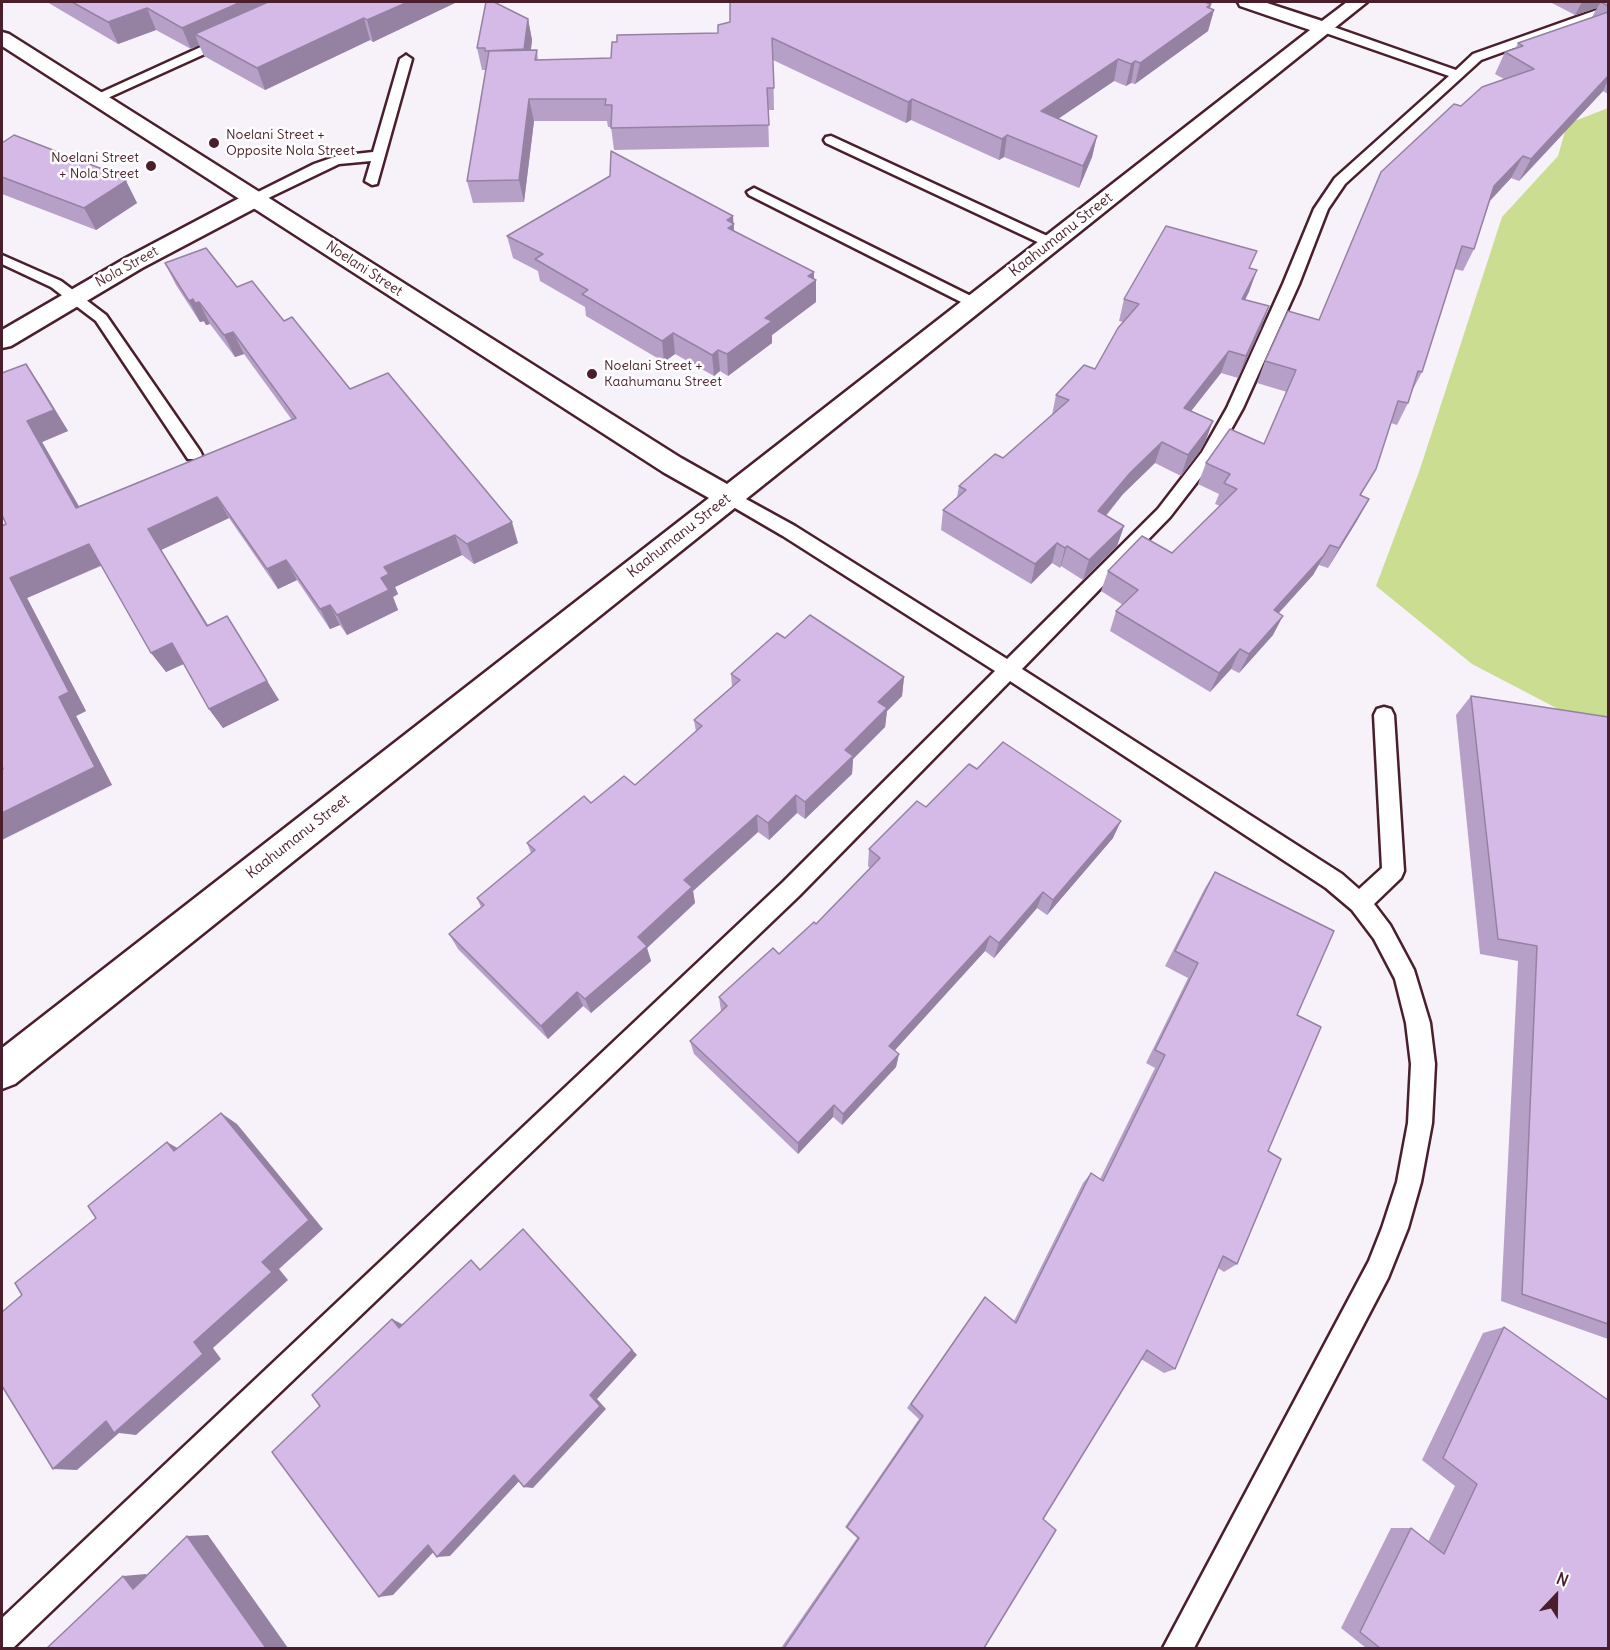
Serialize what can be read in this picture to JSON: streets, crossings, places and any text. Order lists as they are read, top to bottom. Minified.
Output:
{"streets":{"street":["Kaahumanu Street","Nola Street","Noelani Street"]},"crossings":[["Kaahumanu Street","Noelani Street"],["Nola Street","Noelani Street"]],"places":["Noelani Street + Opposite Nola Street","Noelani Street + Nola Street","Noelani Street + Kaahumanu Street"],"north":"top"}
